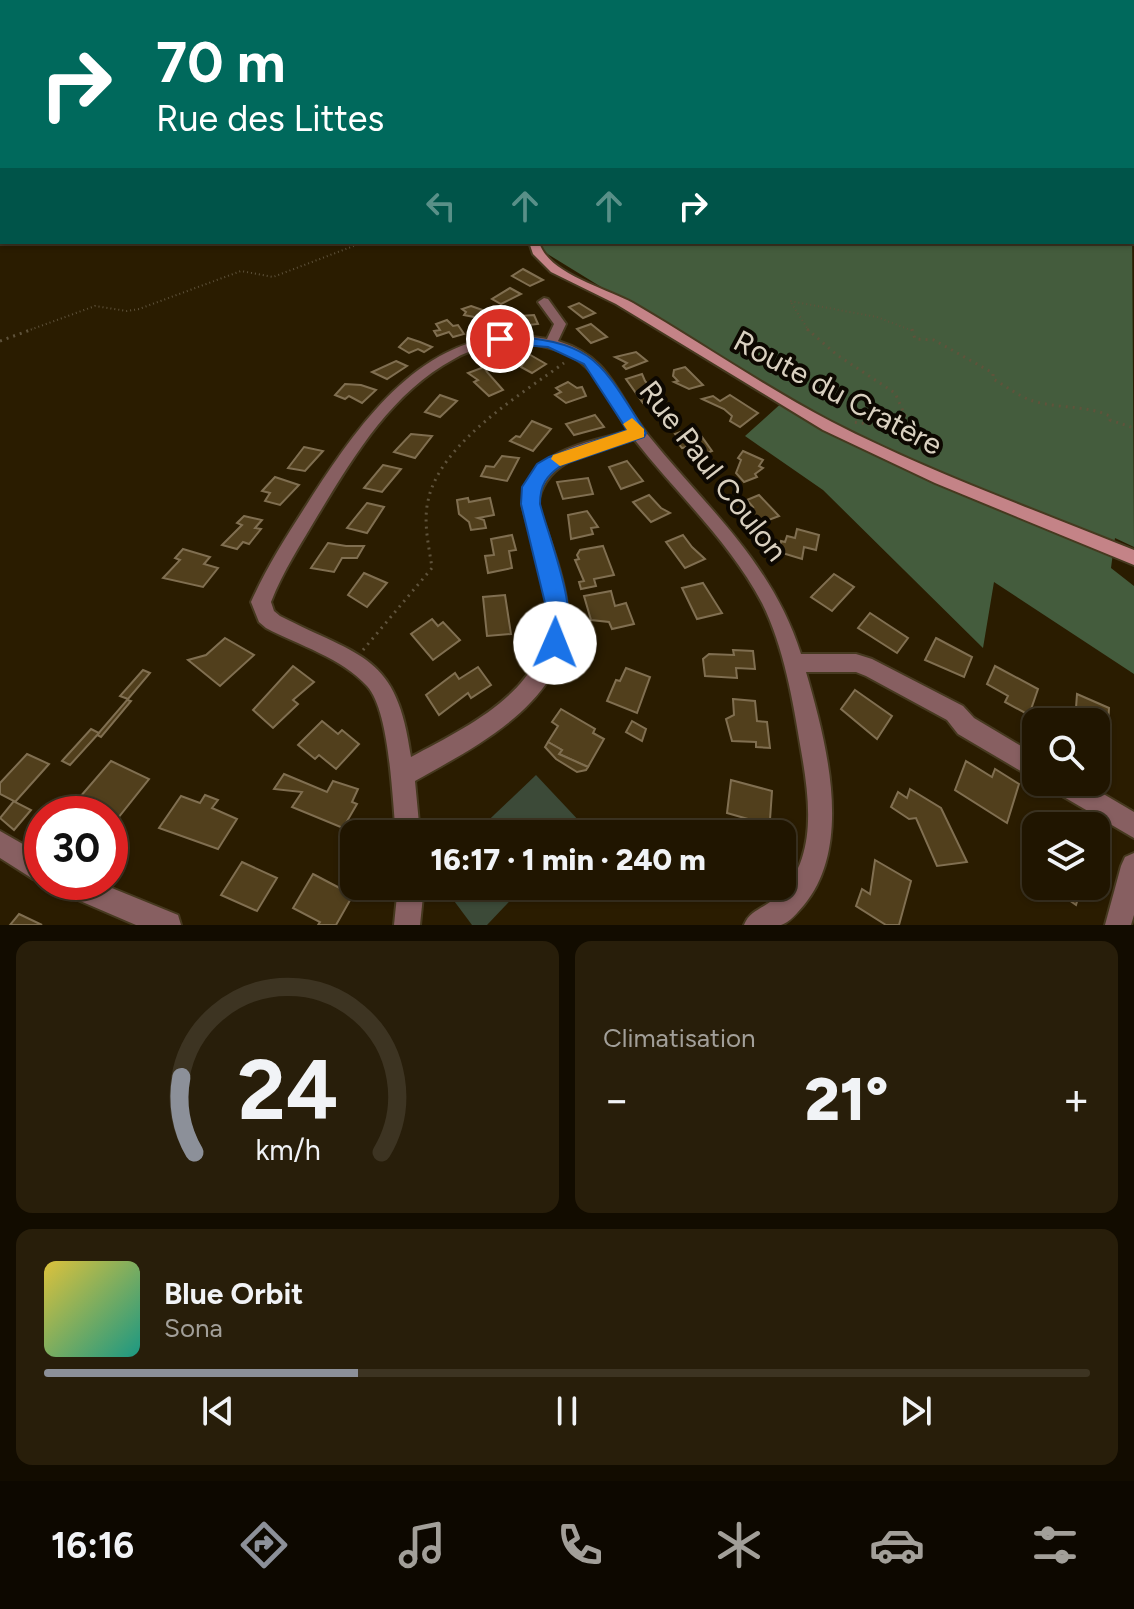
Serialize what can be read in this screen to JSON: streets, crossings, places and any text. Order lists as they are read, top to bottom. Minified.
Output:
{"streets":{"main road":["Route du Cratère"],"street":["Rue Paul Coulon"]},"page":{"turn":["70 m","Rue des Littes"],"limit":"30","trip":"16:17 · 1 min · 240 m","tile":"Climatisation","heat":["−","21°","+"],"song":["Blue Orbit","Sona"],"tabs":"16:16","gauge":["24","km/h"]}}
